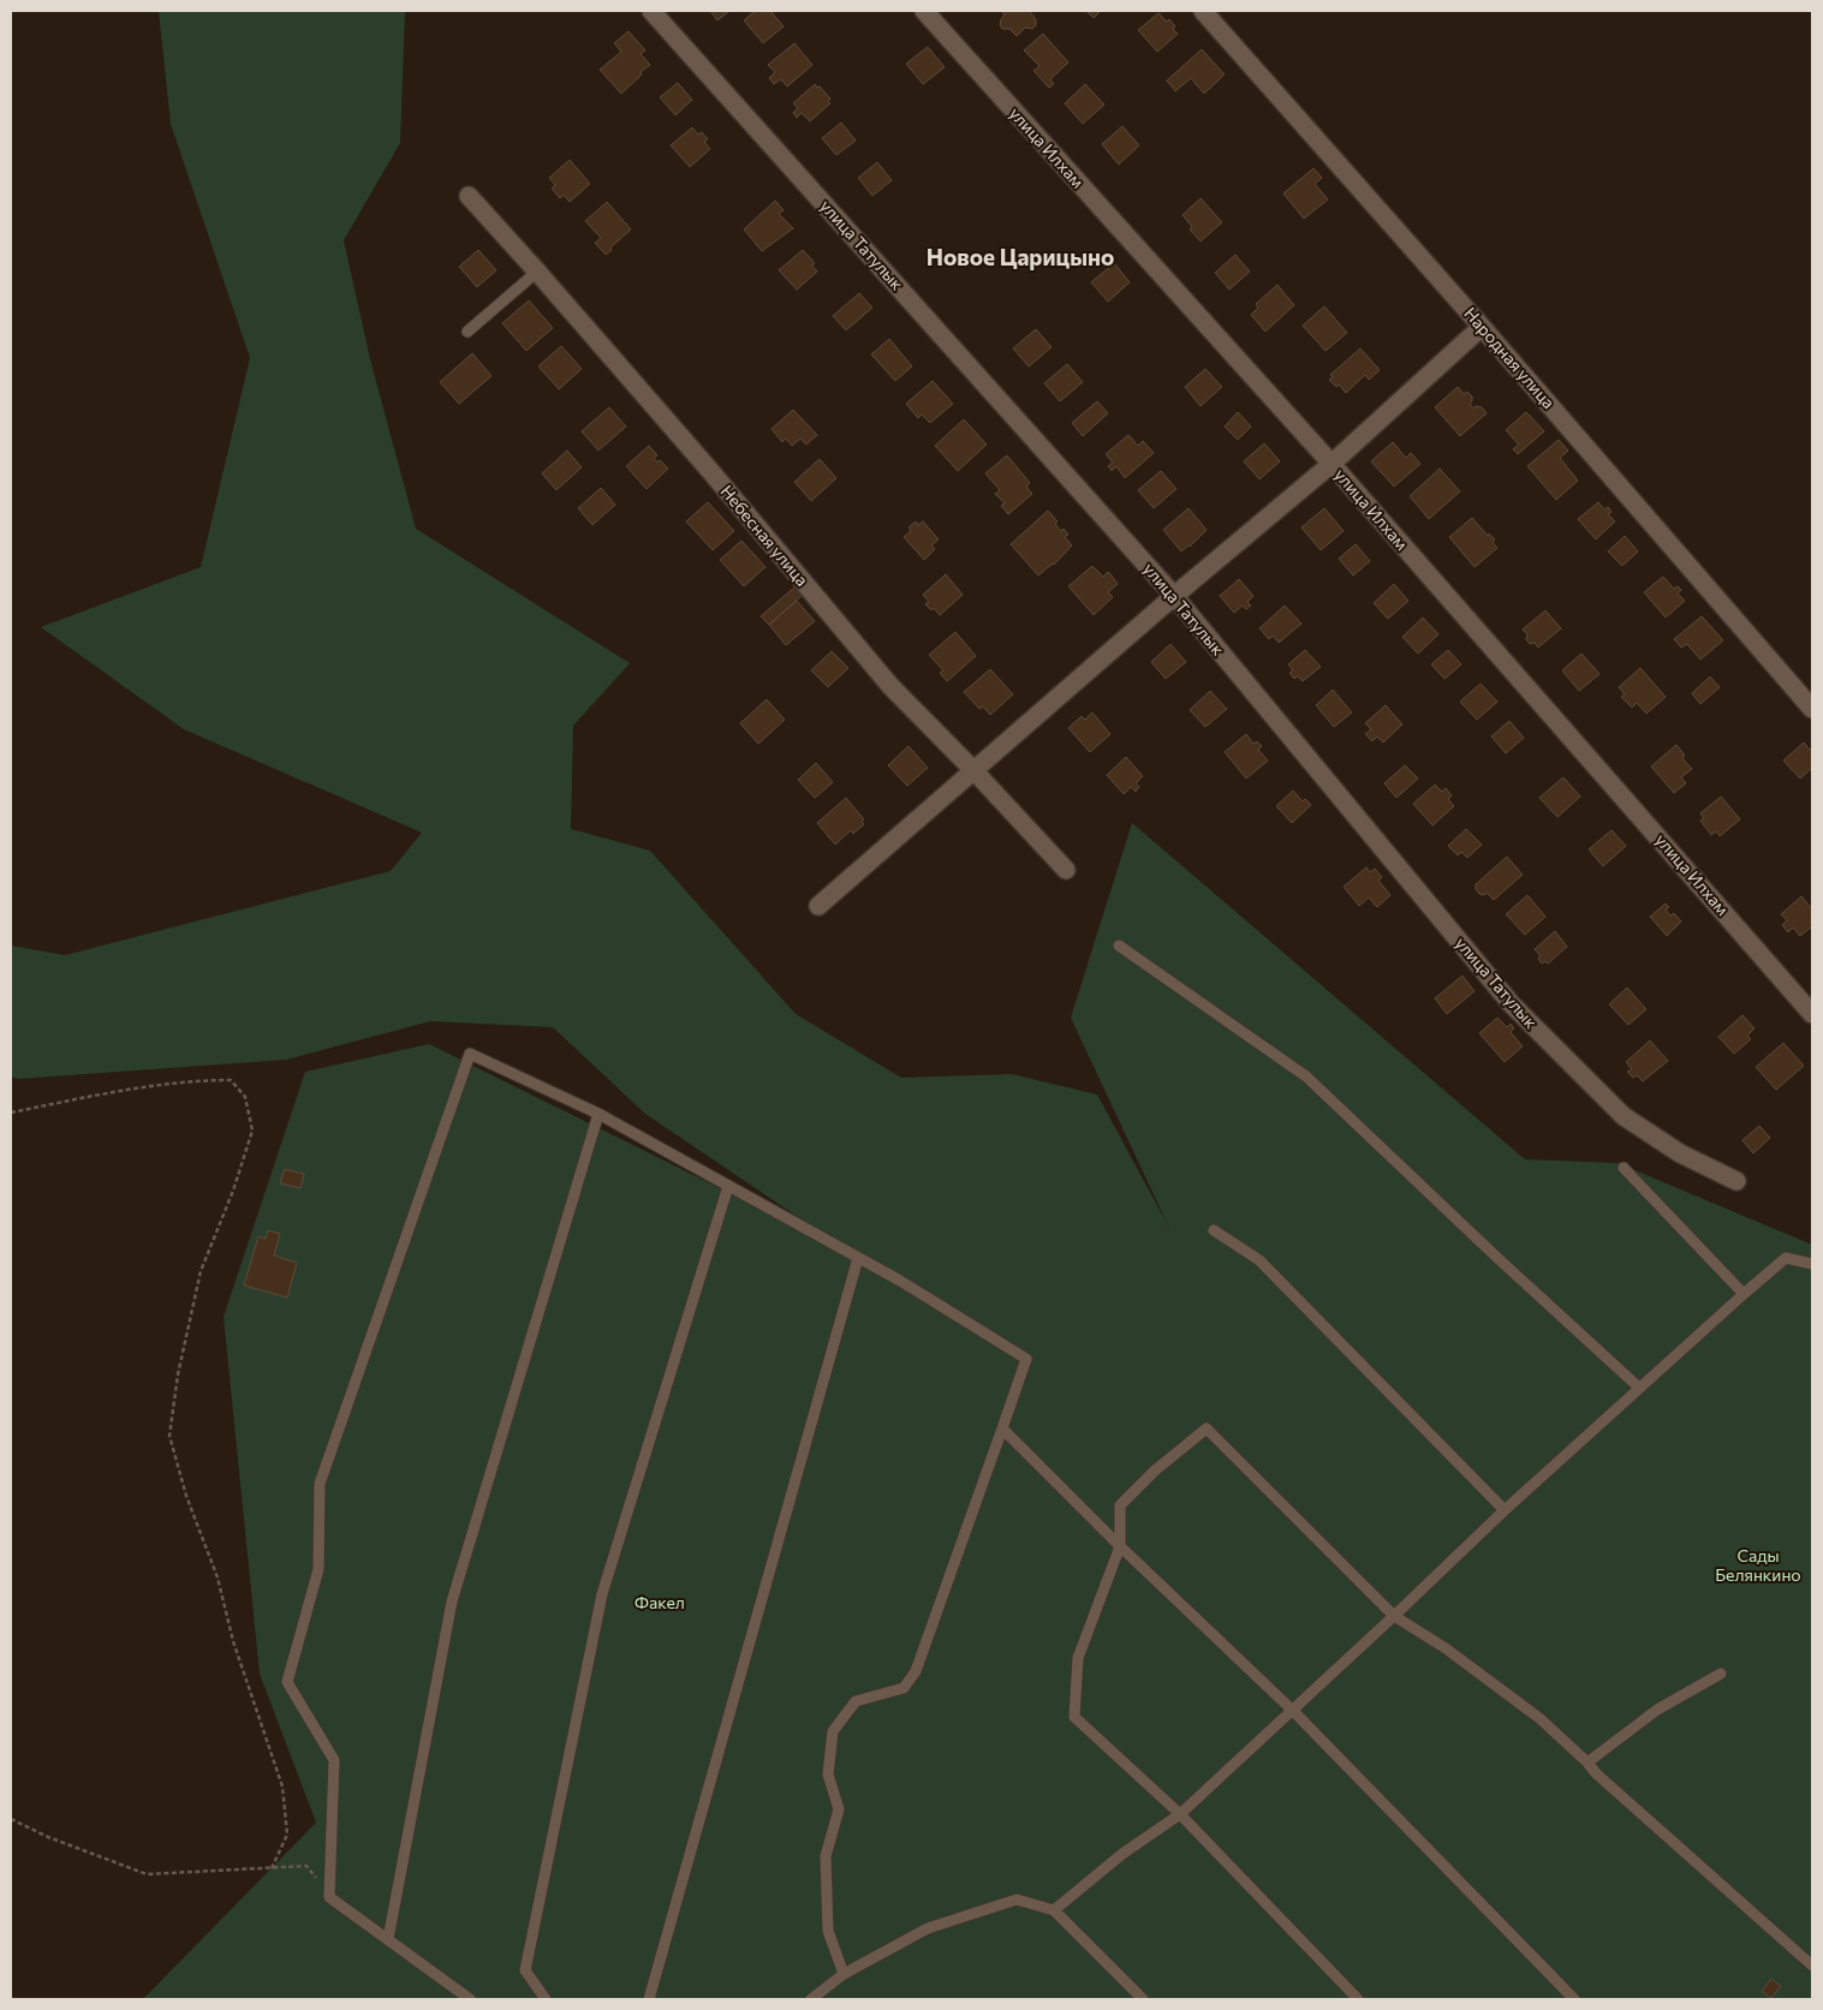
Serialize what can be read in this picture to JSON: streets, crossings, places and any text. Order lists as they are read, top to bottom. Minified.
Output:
{"streets":{"street":["улица Илхам","улица Татулык","Народная улица","Небесная улица"]},"districts":["Новое Царицыно"],"parks":["Сады Белянкино","Факел"]}
